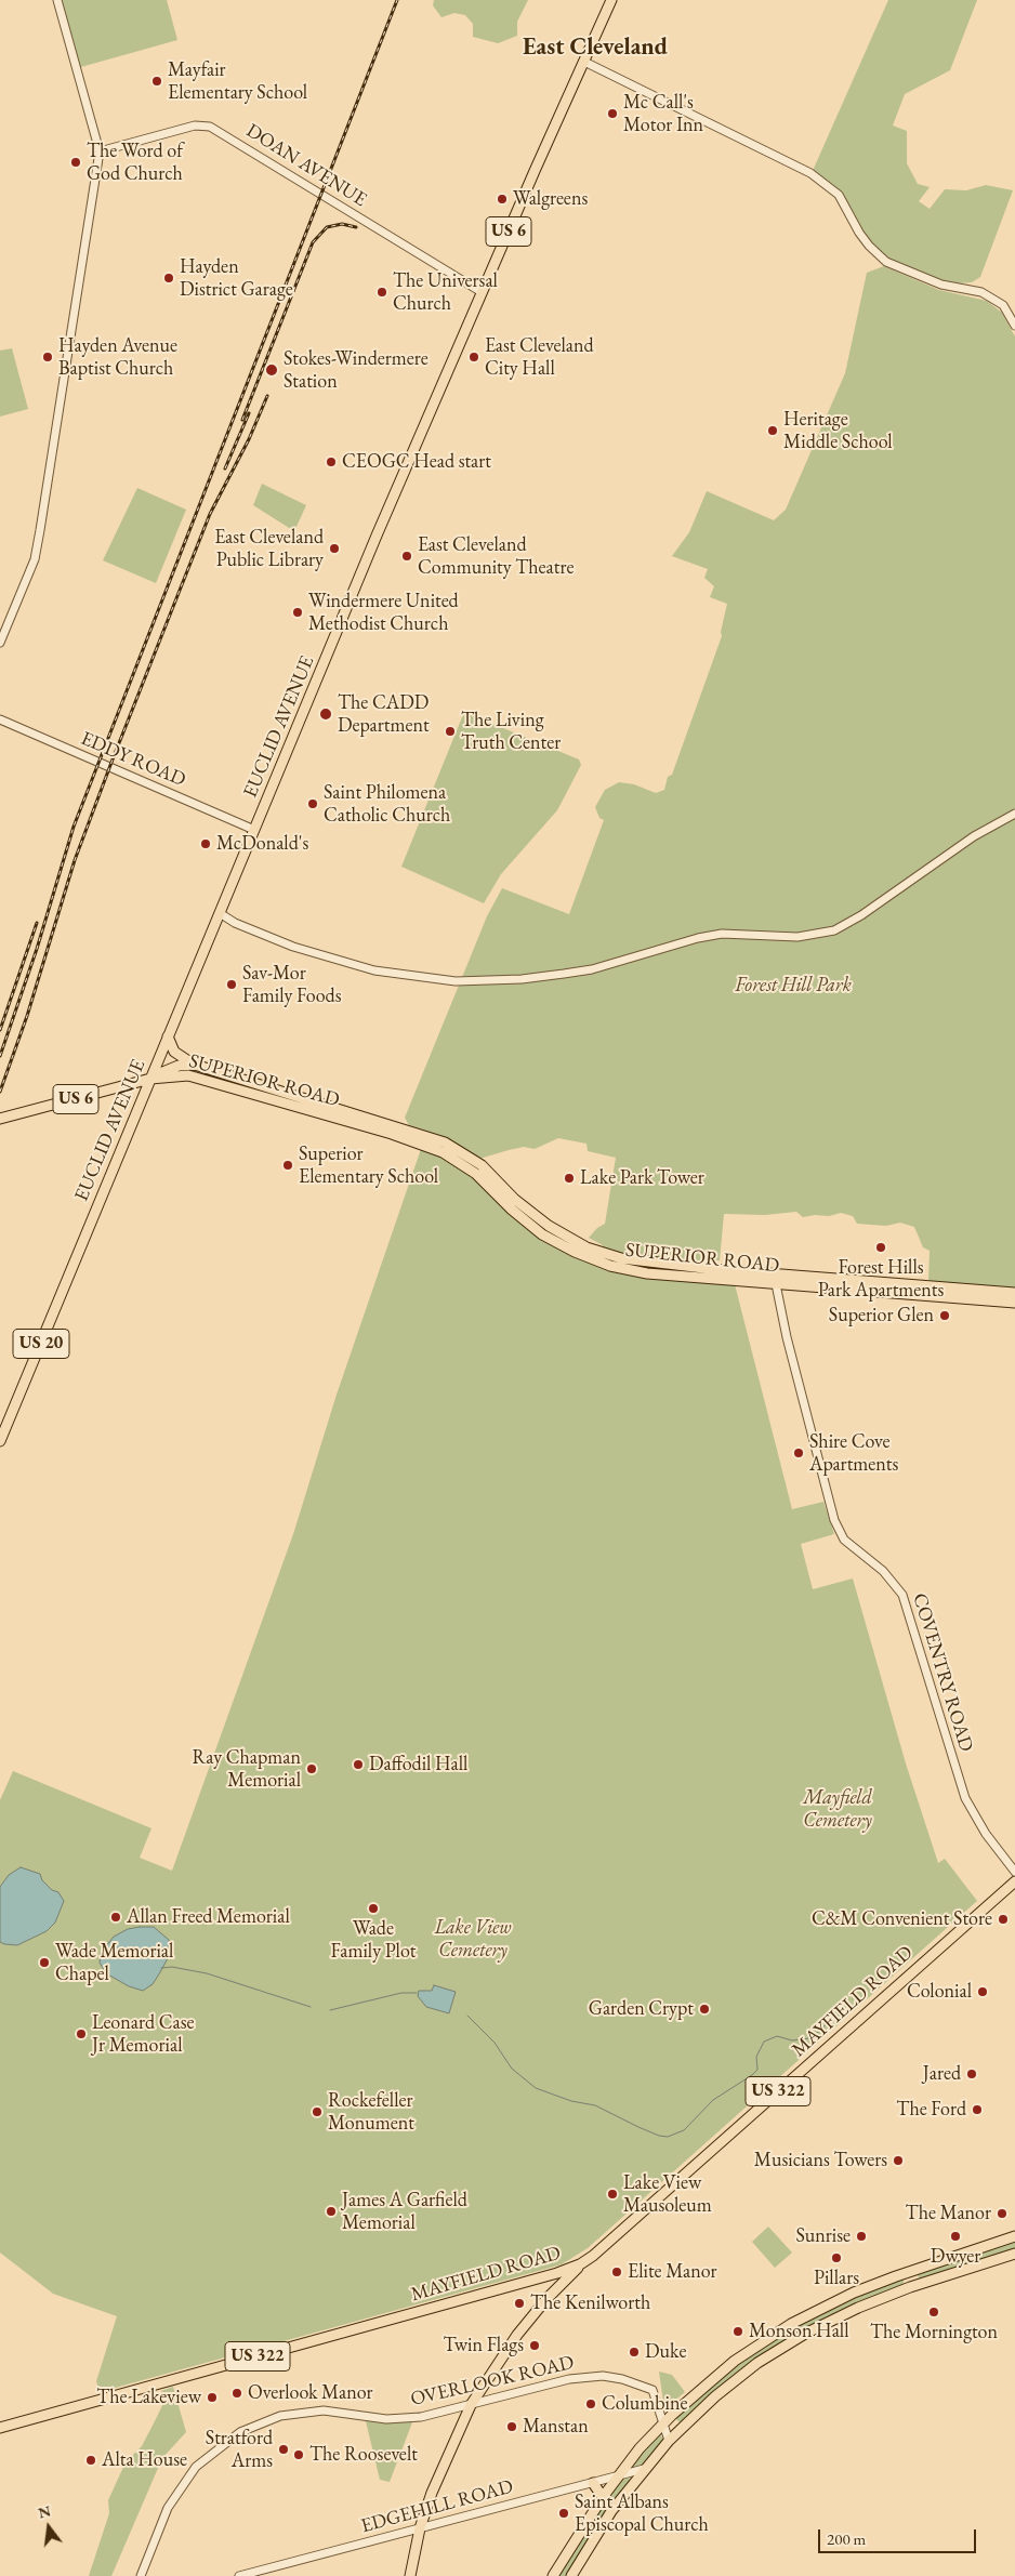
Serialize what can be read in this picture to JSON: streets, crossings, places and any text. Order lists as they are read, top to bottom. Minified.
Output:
{"streets":{"main road":["US 6","EUCLID AVENUE","SUPERIOR ROAD","US 20","MAYFIELD ROAD","US 322"],"street":["DOAN AVENUE","EDDY ROAD","COVENTRY ROAD","OVERLOOK ROAD","EDGEHILL ROAD"]},"crossings":[["DOAN AVENUE","EUCLID AVENUE"],["US 6","EUCLID AVENUE"],["US 6","SUPERIOR ROAD"],["EUCLID AVENUE","EDDY ROAD"],["EUCLID AVENUE","SUPERIOR ROAD"],["SUPERIOR ROAD","COVENTRY ROAD"]],"districts":["East Cleveland"],"parks":["Forest Hill Park","Mayfield Cemetery","Lake View Cemetery"],"places":["Mayfair Elementary School","Mc Call's Motor Inn","The Word of God Church","Walgreens","Hayden District Garage","The Universal Church","Hayden Avenue Baptist Church","East Cleveland City Hall","Stokes-Windermere Station","Heritage Middle School","CEOGC Head start","East Cleveland Public Library","East Cleveland Community Theatre","Windermere United Methodist Church","The CADD Department","The Living Truth Center","Saint Philomena Catholic Church","McDonald's","Sav-Mor Family Foods","Superior Elementary School","Lake Park Tower","Forest Hills Park Apartments","Superior Glen","Shire Cove Apartments","Daffodil Hall","Ray Chapman Memorial","Wade Family Plot","Allan Freed Memorial","C&M Convenient Store","Wade Memorial Chapel","Colonial","Garden Crypt","Leonard Case Jr Memorial","Jared","The Ford","Rockefeller Monument","Musicians Towers","Lake View Mausoleum","James A Garfield Memorial","The Manor","Sunrise","Dwyer","Pillars","Elite Manor","The Kenilworth","The Mornington","Monson Hall","Twin Flags","Duke","Overlook Manor","The Lakeview","Columbine","Manstan","Stratford Arms","The Roosevelt","Alta House","Saint Albans Episcopal Church"],"scale_bar":"200 m","north":"top"}
